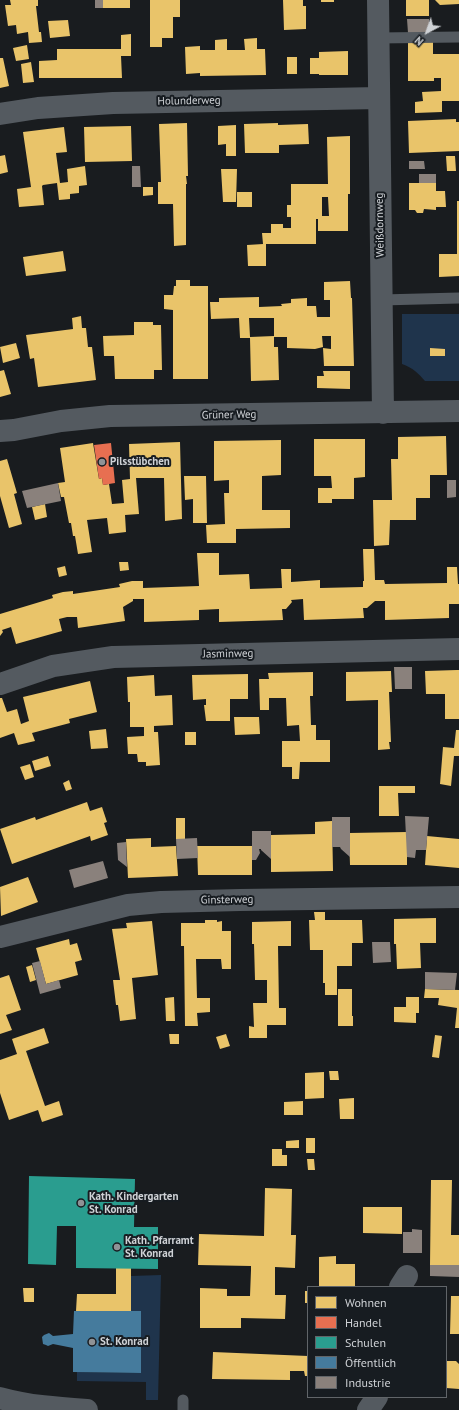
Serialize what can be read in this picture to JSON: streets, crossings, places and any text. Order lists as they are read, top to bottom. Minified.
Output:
{"streets":{"street":["Holunderweg","Weißdornweg","Grüner Weg","Jasminweg","Ginsterweg"]},"crossings":[["Holunderweg","Weißdornweg"],["Weißdornweg","Grüner Weg"]],"places":["Pilsstübchen","Kath. Kindergarten St. Konrad","Kath. Pfarramt St. Konrad","St. Konrad"],"legend":["Wohnen","Handel","Schulen","Öffentlich","Industrie"],"north":"bottom left"}
